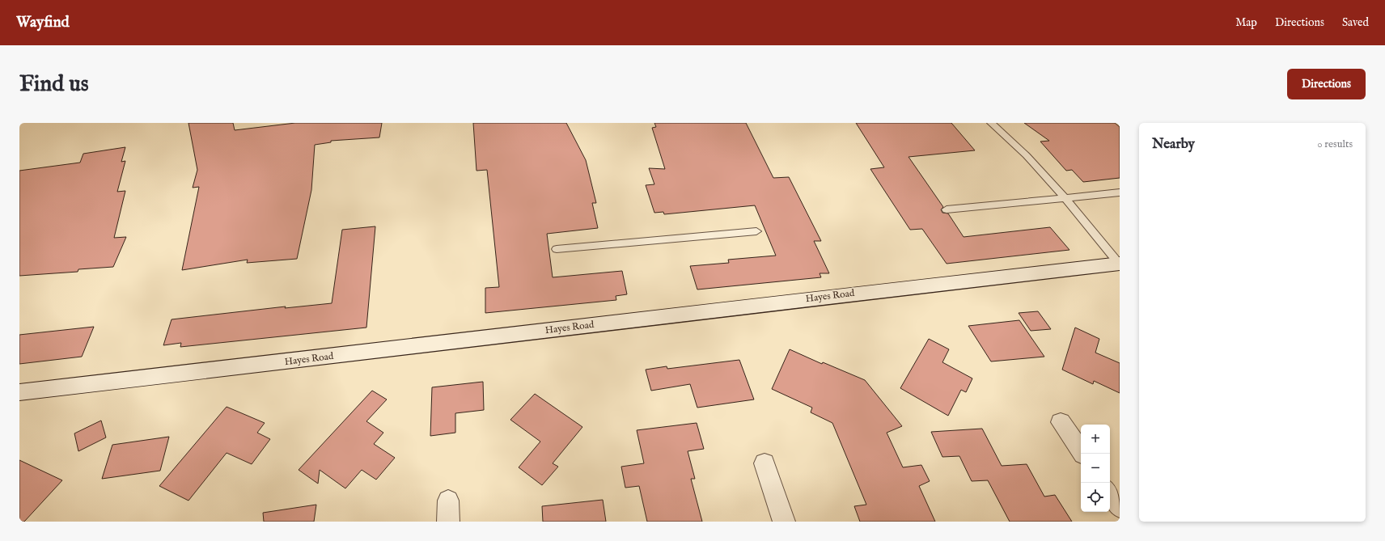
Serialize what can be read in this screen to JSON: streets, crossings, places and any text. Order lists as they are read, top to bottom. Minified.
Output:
{"streets":{"street":["Hayes Road"]},"page":{"header":"Wayfind","nav":["Map","Directions","Saved"],"buttons":"Directions","title":"Find us","heading":["Nearby","0 results"],"map_buttons":["+","−"]}}
